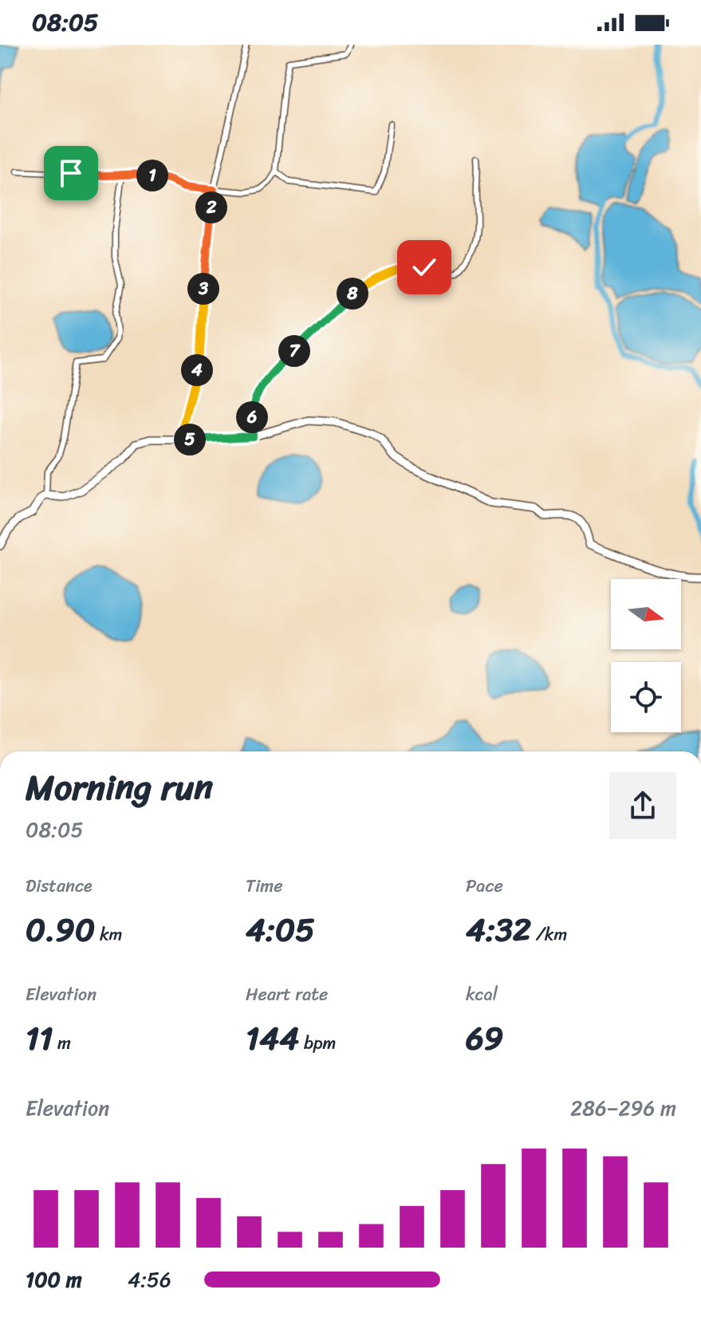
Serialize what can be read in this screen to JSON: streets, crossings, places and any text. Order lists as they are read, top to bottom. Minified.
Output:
{"north":"right","page":{"status":"08:05","pins":["1","2","3","8","7","4","6","5"],"heading":["Morning run","08:05"],"stats":[["Distance","0.90 km"],["Time","4:05"],["Pace","4:32 /km"],["Elevation","11 m"],["Heart rate","144 bpm"],["kcal","69"]],"chart":["Elevation","286–296 m"],"list":[{"name":"100 m","note":"4:56"}]}}
